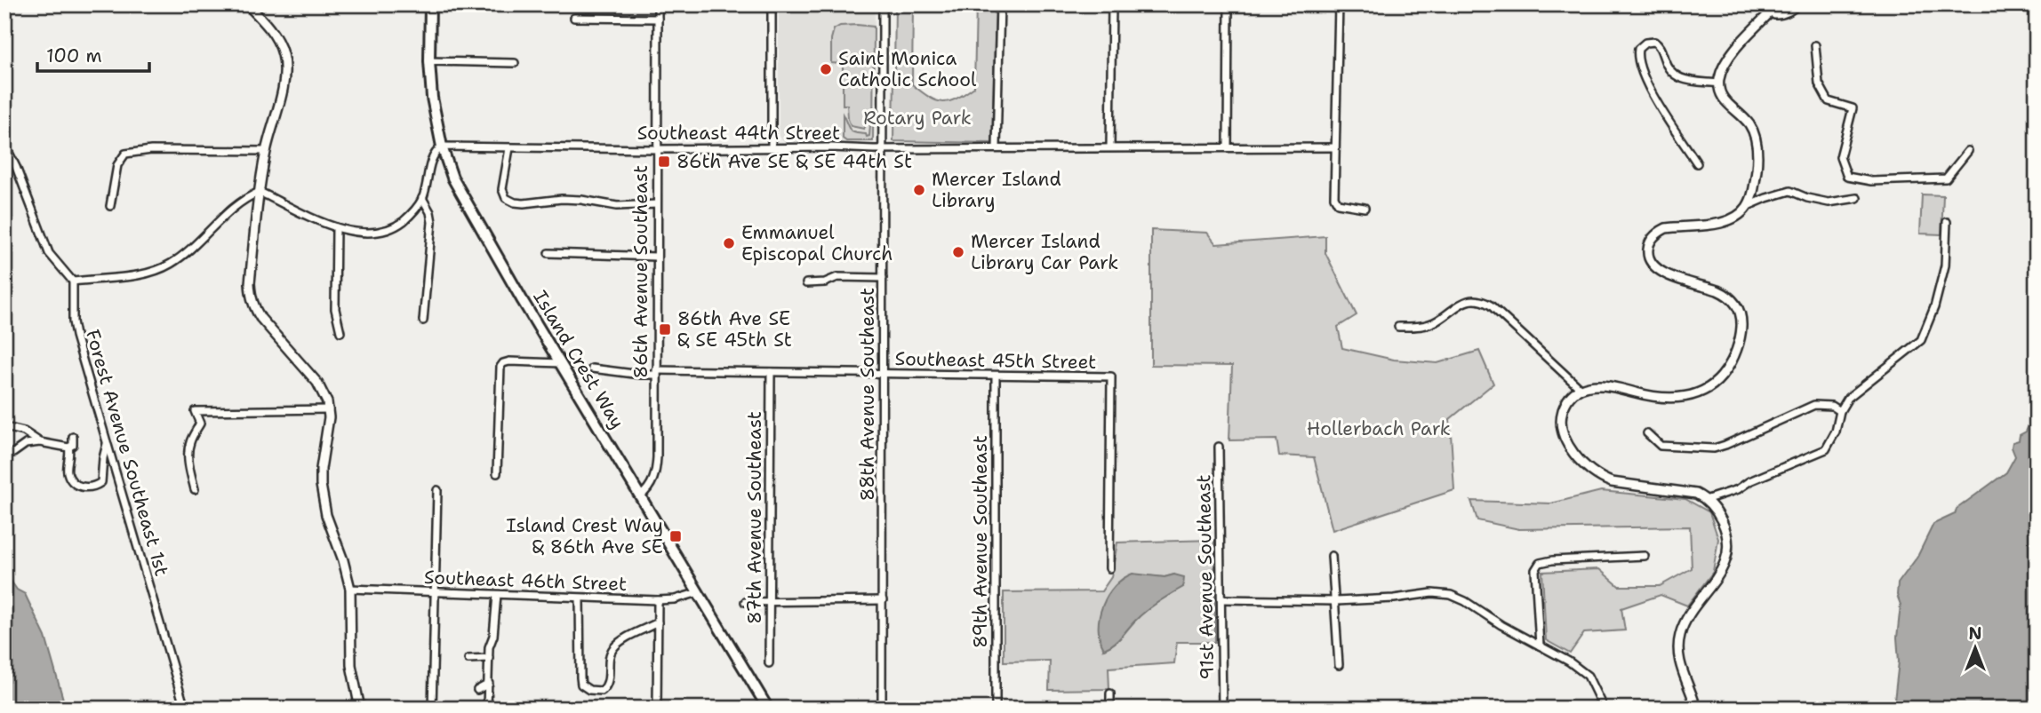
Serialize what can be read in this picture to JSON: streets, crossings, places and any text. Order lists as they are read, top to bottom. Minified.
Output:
{"streets":{"main road":["Island Crest Way"],"street":["Southeast 44th Street","86th Avenue Southeast","Southeast 45th Street","88th Avenue Southeast","Forest Avenue Southeast 1st","87th Avenue Southeast","89th Avenue Southeast","91st Avenue Southeast","Southeast 46th Street"]},"crossings":[["Southeast 44th Street","86th Avenue Southeast"],["Southeast 44th Street","Island Crest Way"],["Southeast 44th Street","88th Avenue Southeast"],["86th Avenue Southeast","Island Crest Way"],["86th Avenue Southeast","Southeast 45th Street"],["Island Crest Way","Southeast 46th Street"],["Southeast 45th Street","88th Avenue Southeast"],["Southeast 45th Street","87th Avenue Southeast"],["Southeast 45th Street","89th Avenue Southeast"]],"parks":["Rotary Park","Hollerbach Park"],"places":{"other":["Saint Monica Catholic School","Mercer Island Library","Emmanuel Episcopal Church","Mercer Island Library Car Park"],"transit":["86th Ave SE & SE 44th St","86th Ave SE & SE 45th St","Island Crest Way & 86th Ave SE"]},"scale_bar":"100 m","north":"top"}
